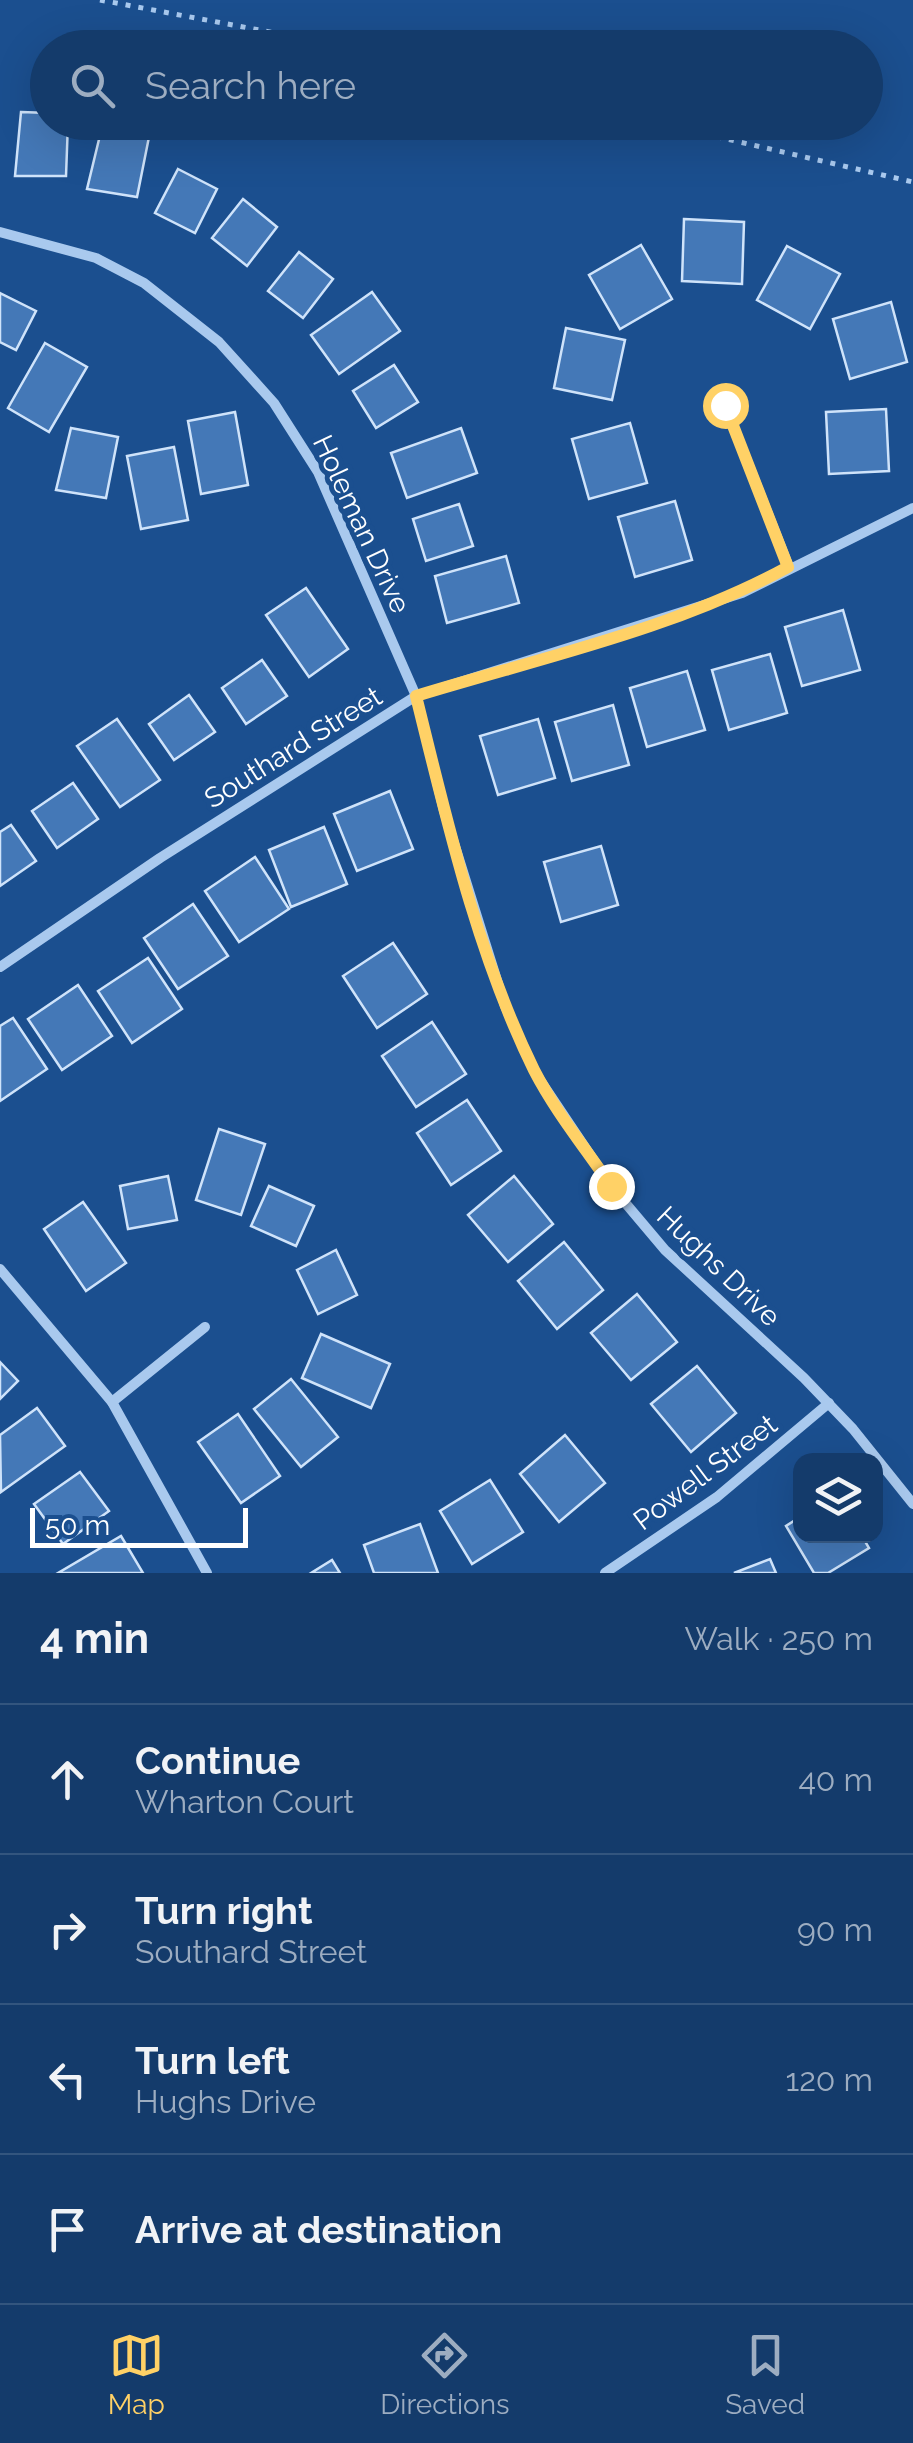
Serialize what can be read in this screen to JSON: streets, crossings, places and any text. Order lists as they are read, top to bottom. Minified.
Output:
{"streets":{"street":["Holeman Drive","Southard Street","Hughs Drive","Powell Street"]},"crossings":[["Holeman Drive","Southard Street"],["Holeman Drive","Hughs Drive"],["Southard Street","Hughs Drive"],["Hughs Drive","Powell Street"]],"scale_bar":"50 m","page":{"search":"Search here","scale":"50 m","heading":["4 min","Walk · 250 m"],"list":[["Continue","Wharton Court","40 m"],["Turn right","Southard Street","90 m"],["Turn left","Hughs Drive","120 m"],"Arrive at destination"],"nav":["Map","Directions","Saved"]}}
